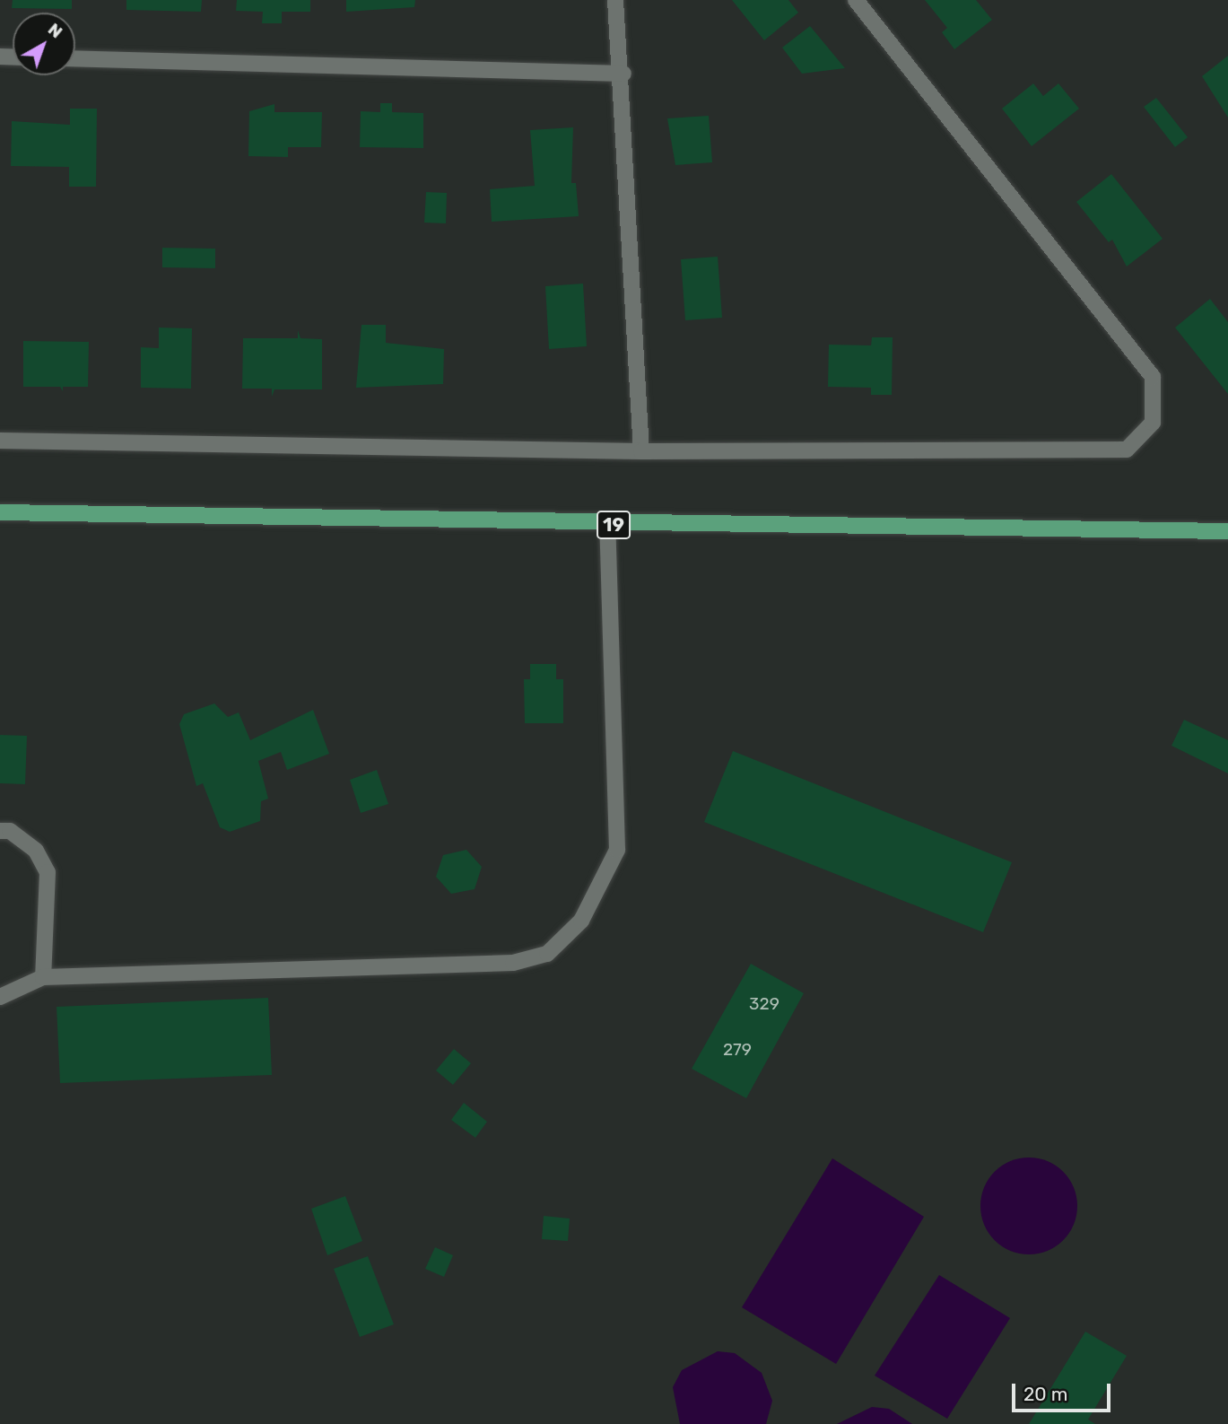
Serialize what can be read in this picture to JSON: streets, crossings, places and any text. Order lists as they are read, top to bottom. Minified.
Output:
{"streets":{"main road":["19"]},"house_numbers":["329","279"],"scale_bar":"20 m","north":"top right"}
